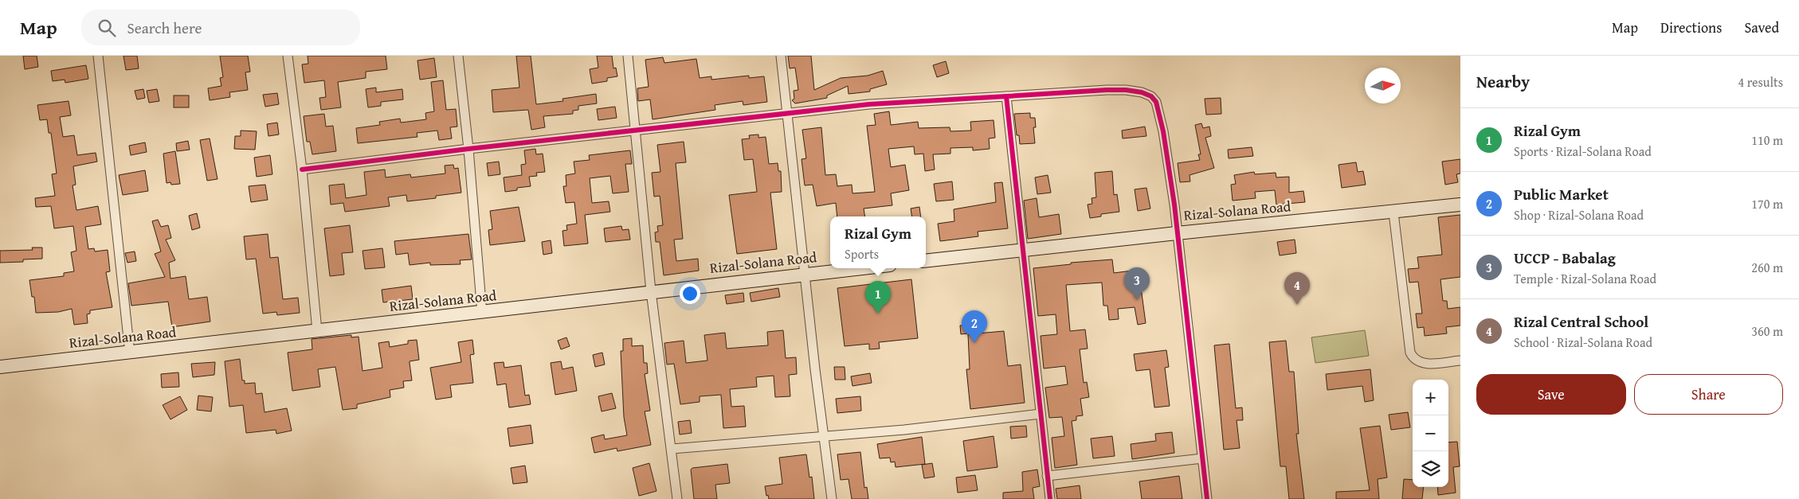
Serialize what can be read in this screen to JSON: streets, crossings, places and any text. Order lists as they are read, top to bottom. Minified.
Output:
{"streets":{"main road":["Rizal-Solana Road"]},"north":"right","page":{"header":"Map","search":"Search here","nav":["Map","Directions","Saved"],"heading":["Nearby","4 results"],"list":[{"mark":"1","name":"Rizal Gym","note":"Sports · Rizal-Solana Road","value":"110 m"},{"mark":"2","name":"Public Market","note":"Shop · Rizal-Solana Road","value":"170 m"},{"mark":"3","name":"UCCP - Babalag","note":"Temple · Rizal-Solana Road","value":"260 m"},{"mark":"4","name":"Rizal Central School","note":"School · Rizal-Solana Road","value":"360 m"}],"popup":["Rizal Gym","Sports"],"pins":["3","4","1","2"],"buttons":["Save","Share"],"map_buttons":["+","−"]}}
